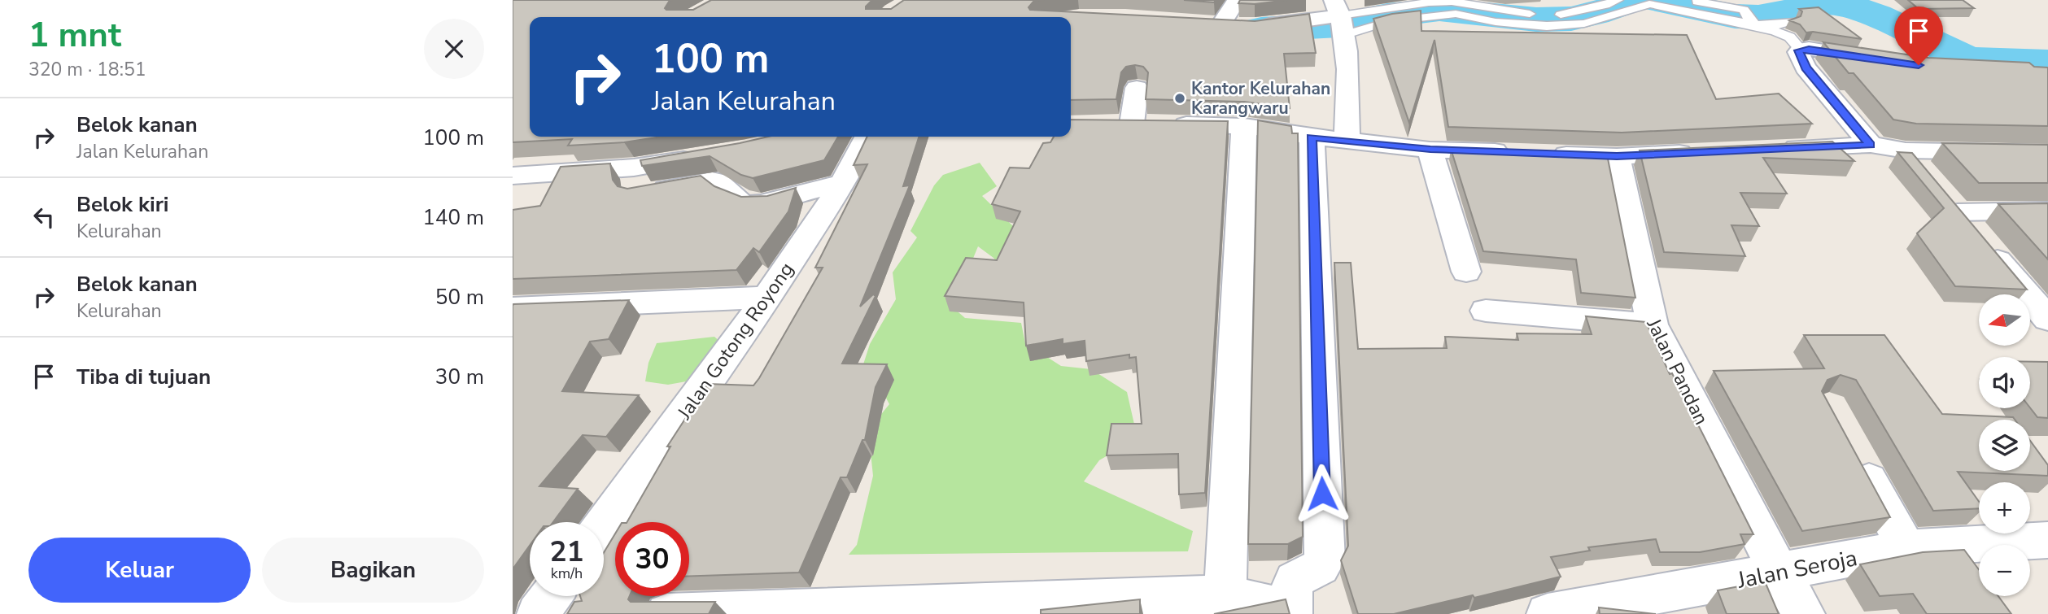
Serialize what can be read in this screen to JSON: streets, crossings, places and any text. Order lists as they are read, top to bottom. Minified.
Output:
{"streets":{"street":["Jalan Gotong Royong","Jalan Pandan","Jalan Seroja"]},"crossings":[["Jalan Pandan","Jalan Seroja"]],"places":["Kantor Kelurahan Karangwaru"],"north":"left","page":{"heading":["1 mnt","320 m · 18:51"],"turn":["100 m","Jalan Kelurahan"],"list":[{"name":"Belok kanan","note":"Jalan Kelurahan","value":"100 m"},{"name":"Belok kiri","note":"Kelurahan","value":"140 m"},{"name":"Belok kanan","note":"Kelurahan","value":"50 m"},{"name":"Tiba di tujuan","value":"30 m"}],"map_buttons":["+","−"],"speed":"21 km/h","limit":"30","buttons":["Keluar","Bagikan"]}}
